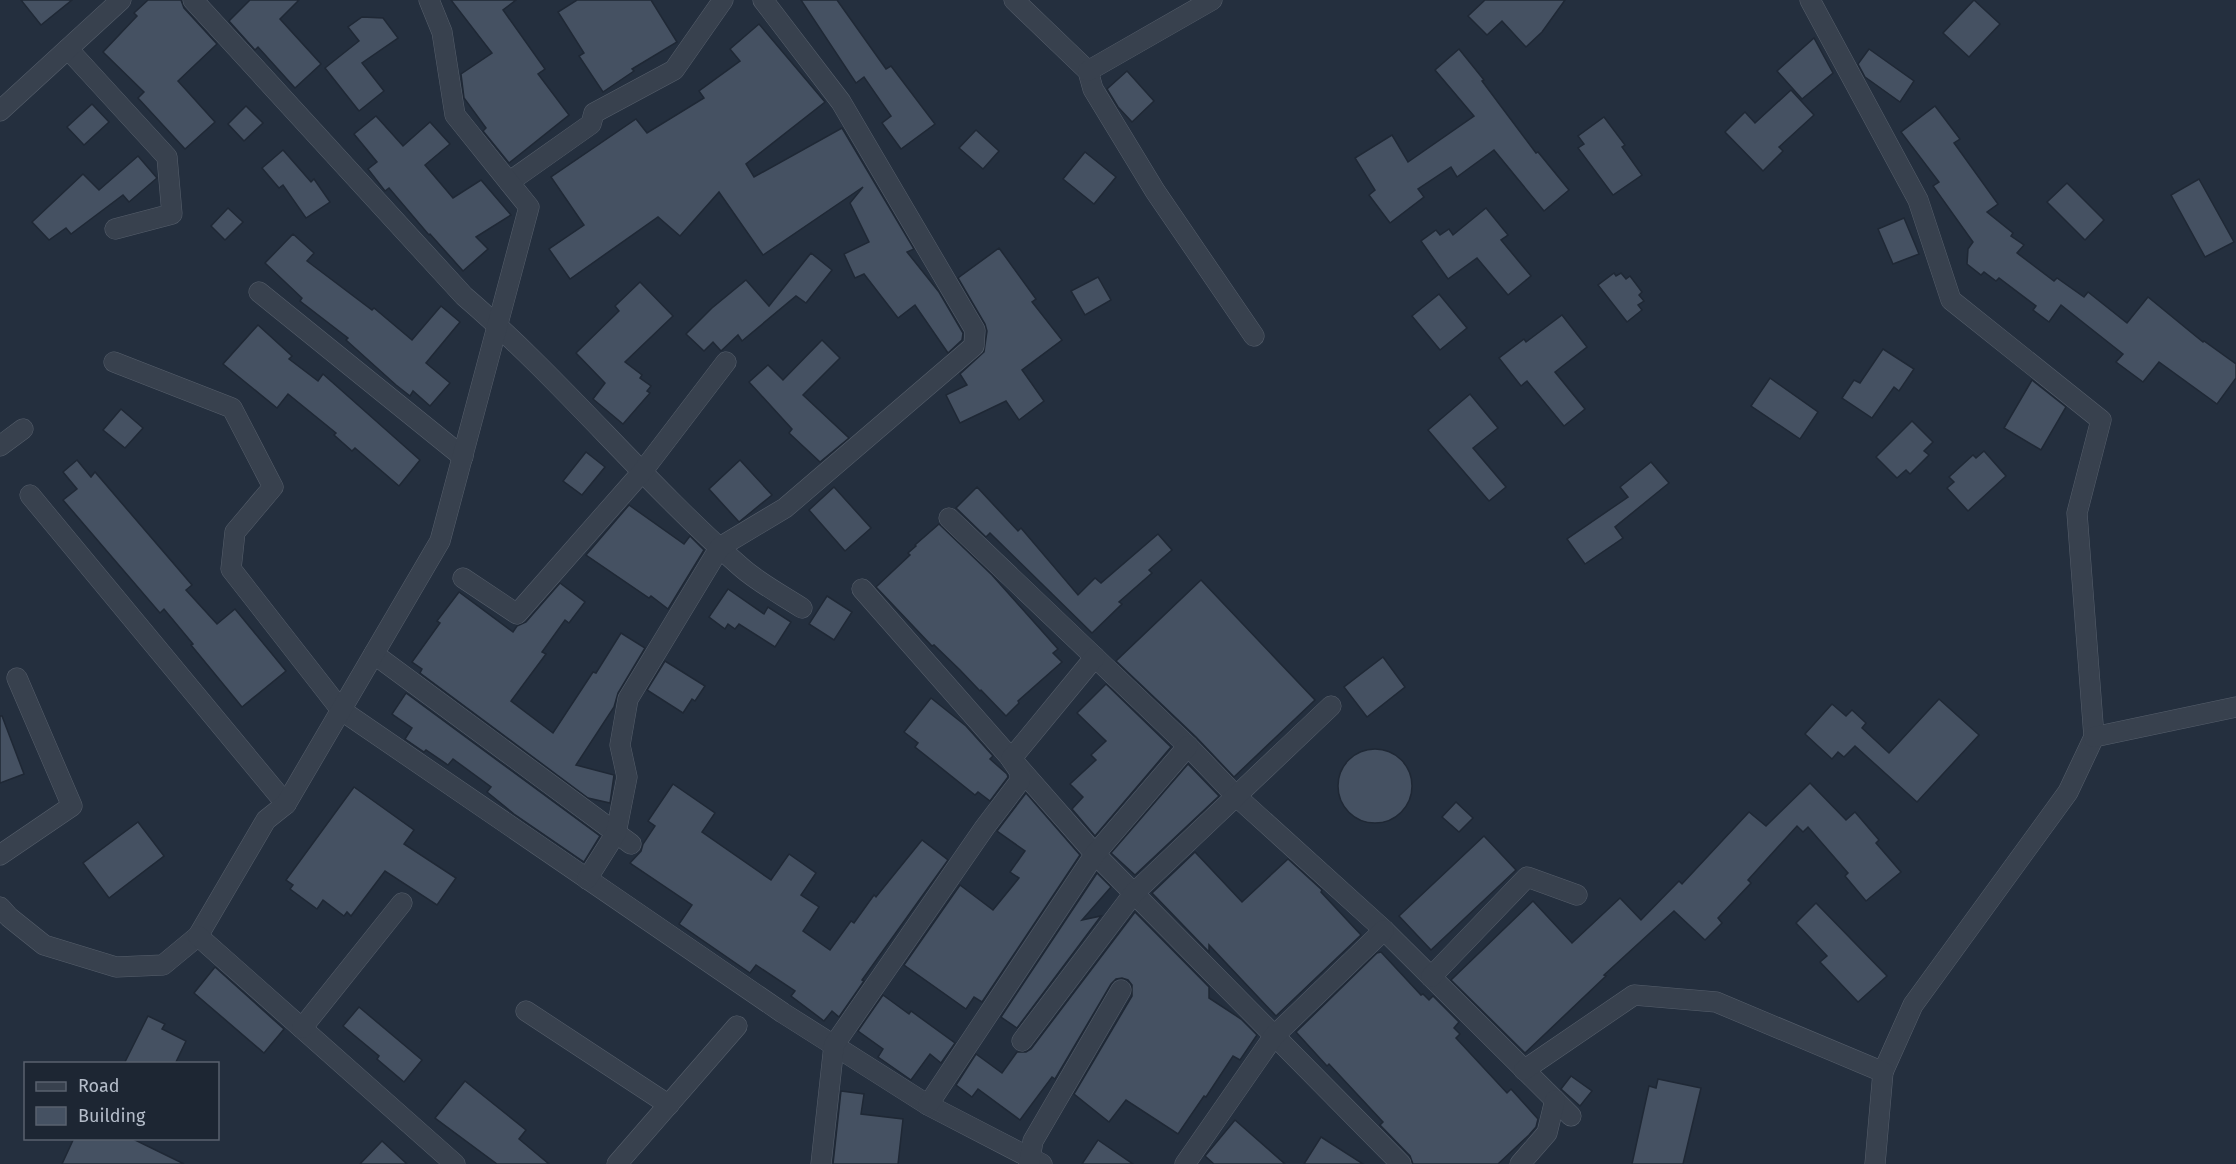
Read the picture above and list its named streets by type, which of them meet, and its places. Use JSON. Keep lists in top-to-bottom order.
{
  "legend": ["Road", "Building"]
}
